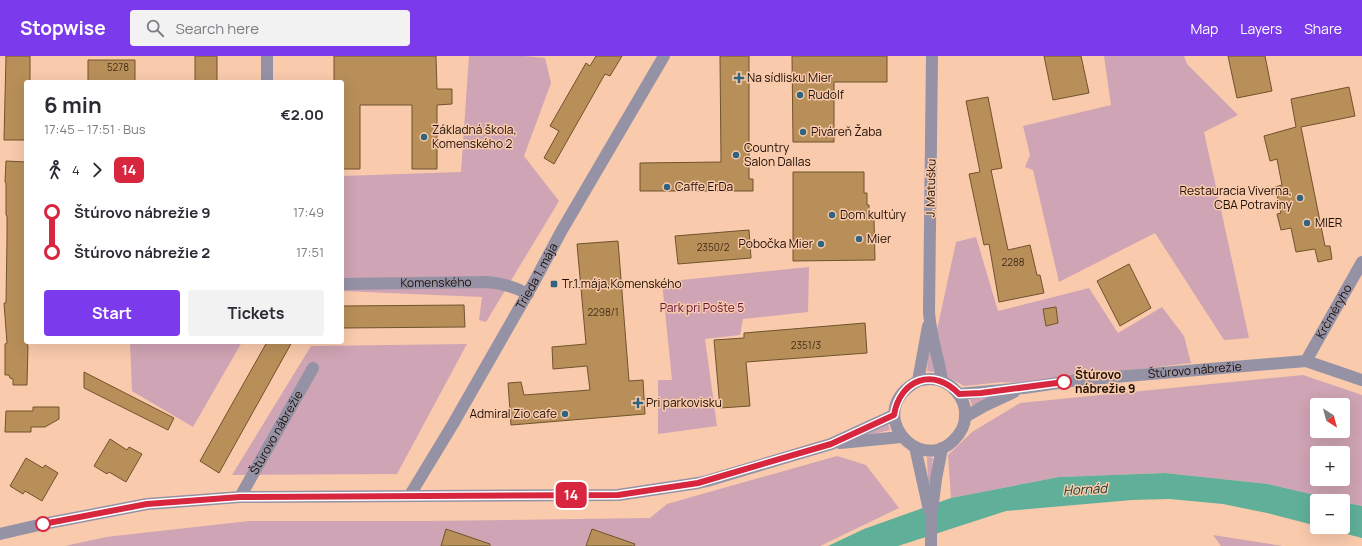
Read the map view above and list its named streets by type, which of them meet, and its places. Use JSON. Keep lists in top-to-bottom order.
{
  "streets": {
    "street": [
      "J. Matušku",
      "Trieda 1. mája",
      "Komenského",
      "Krčméryho",
      "Štúrovo nábrežie"
    ]
  },
  "crossings": [
    ["Trieda 1. mája", "Komenského"],
    ["Krčméryho", "Štúrovo nábrežie"]
  ],
  "water": ["Hornád"],
  "parks": ["Park pri Pošte 5"],
  "places": {
    "health": ["Na sídlisku Mier", "Pri parkovisku"],
    "other": [
      "Rudolf",
      "Piváreň Žaba",
      "Základná škola, Komenského 2",
      "Country Salon Dallas",
      "Caffe ErDa",
      "Restauracia Viverna, CBA Potraviny",
      "Dom kultúry",
      "MIER",
      "Mier",
      "Pobočka Mier",
      "Štúrovo nábrežie 9",
      "Admiral Zio cafe"
    ],
    "transit": ["Tr.1.mája,Komenského"]
  },
  "lines": ["bus line 14"],
  "house_numbers": [
    "5278",
    "2350/2",
    "2288",
    "2298/1",
    "2351/3"
  ],
  "north": "bottom right",
  "page": {
    "header": "Stopwise",
    "search": "Search here",
    "nav": ["Map", "Layers", "Share"],
    "on_map": "14",
    "heading": ["6 min", "17:45 – 17:51 · Bus", "€2.00"],
    "legs": ["4", "14"],
    "list": [
      {
        "name": "Štúrovo nábrežie 9",
        "value": "17:49"
      },
      {
        "name": "Štúrovo nábrežie 2",
        "value": "17:51"
      }
    ],
    "buttons": ["Start", "Tickets"],
    "map_buttons": ["+", "−"]
  }
}
